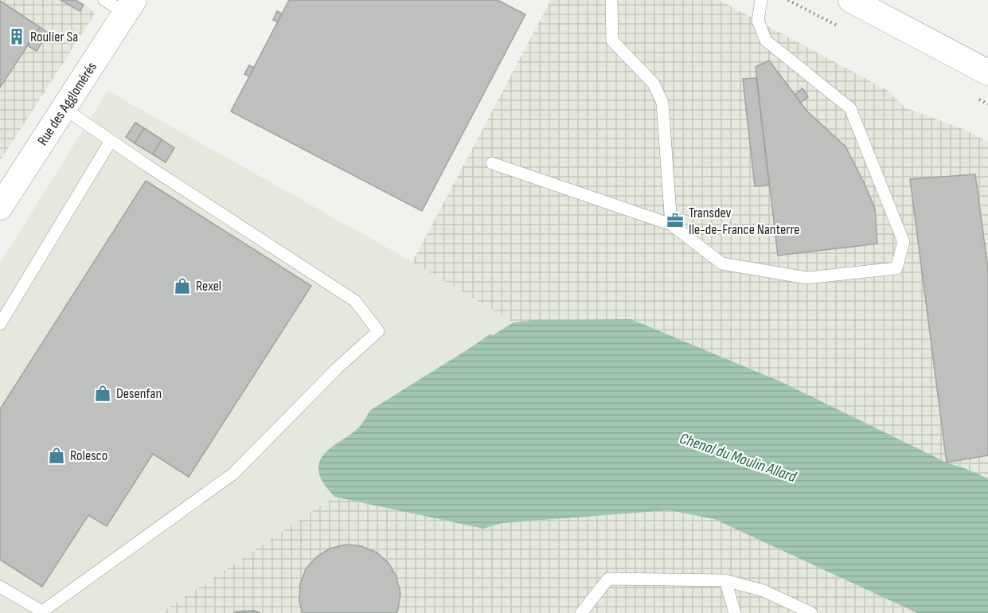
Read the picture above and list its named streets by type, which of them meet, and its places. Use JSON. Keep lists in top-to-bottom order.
{
  "streets": {
    "street": ["Rue des Agglomérés"]
  },
  "water": ["Chenal du Moulin Allard"],
  "places": {
    "building": ["Roulier Sa"],
    "office": ["Transdev Ile-de-France Nanterre"],
    "shop": ["Rexel", "Desenfan", "Rolesco"]
  }
}
